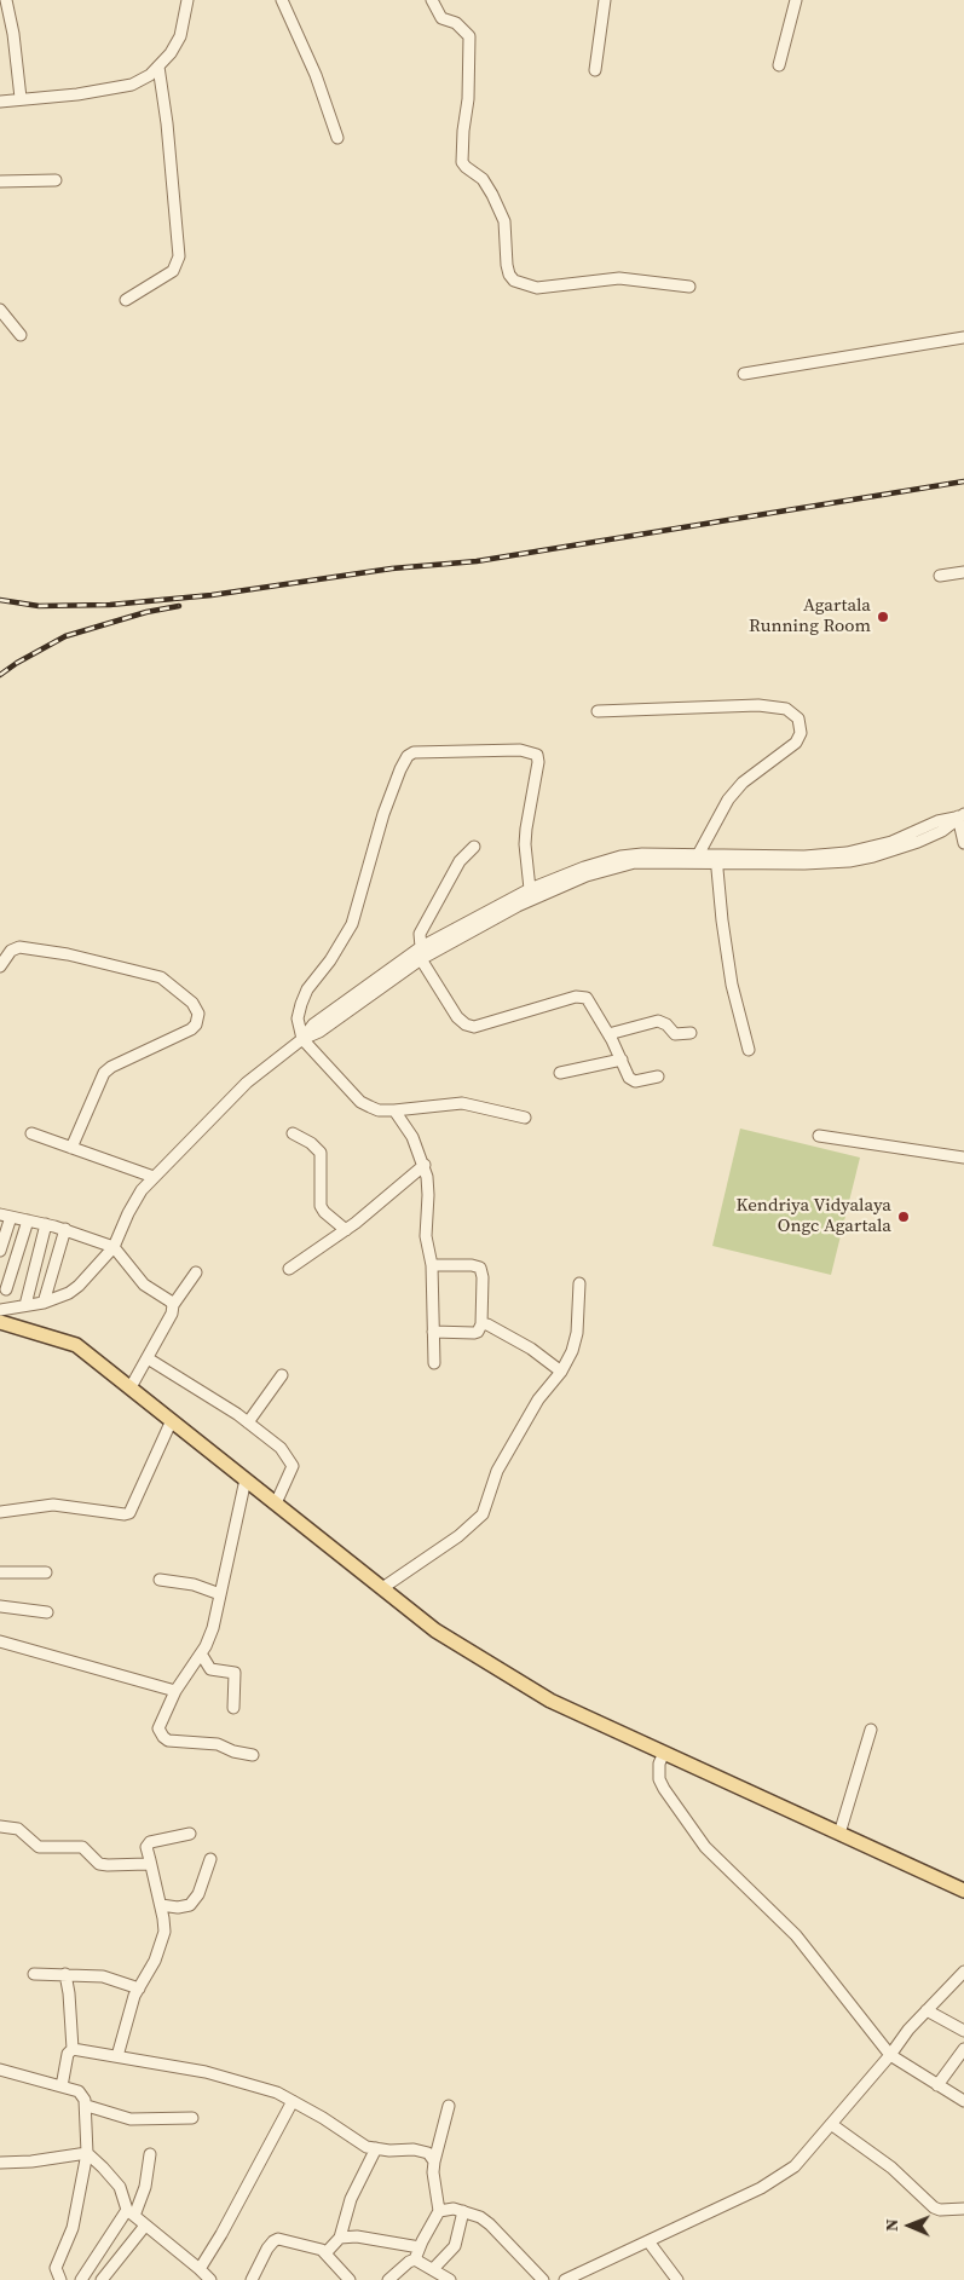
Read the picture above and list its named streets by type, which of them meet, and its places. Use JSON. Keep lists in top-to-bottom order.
{
  "places": ["Agartala Running Room", "Kendriya Vidyalaya Ongc Agartala"],
  "north": "left"
}
